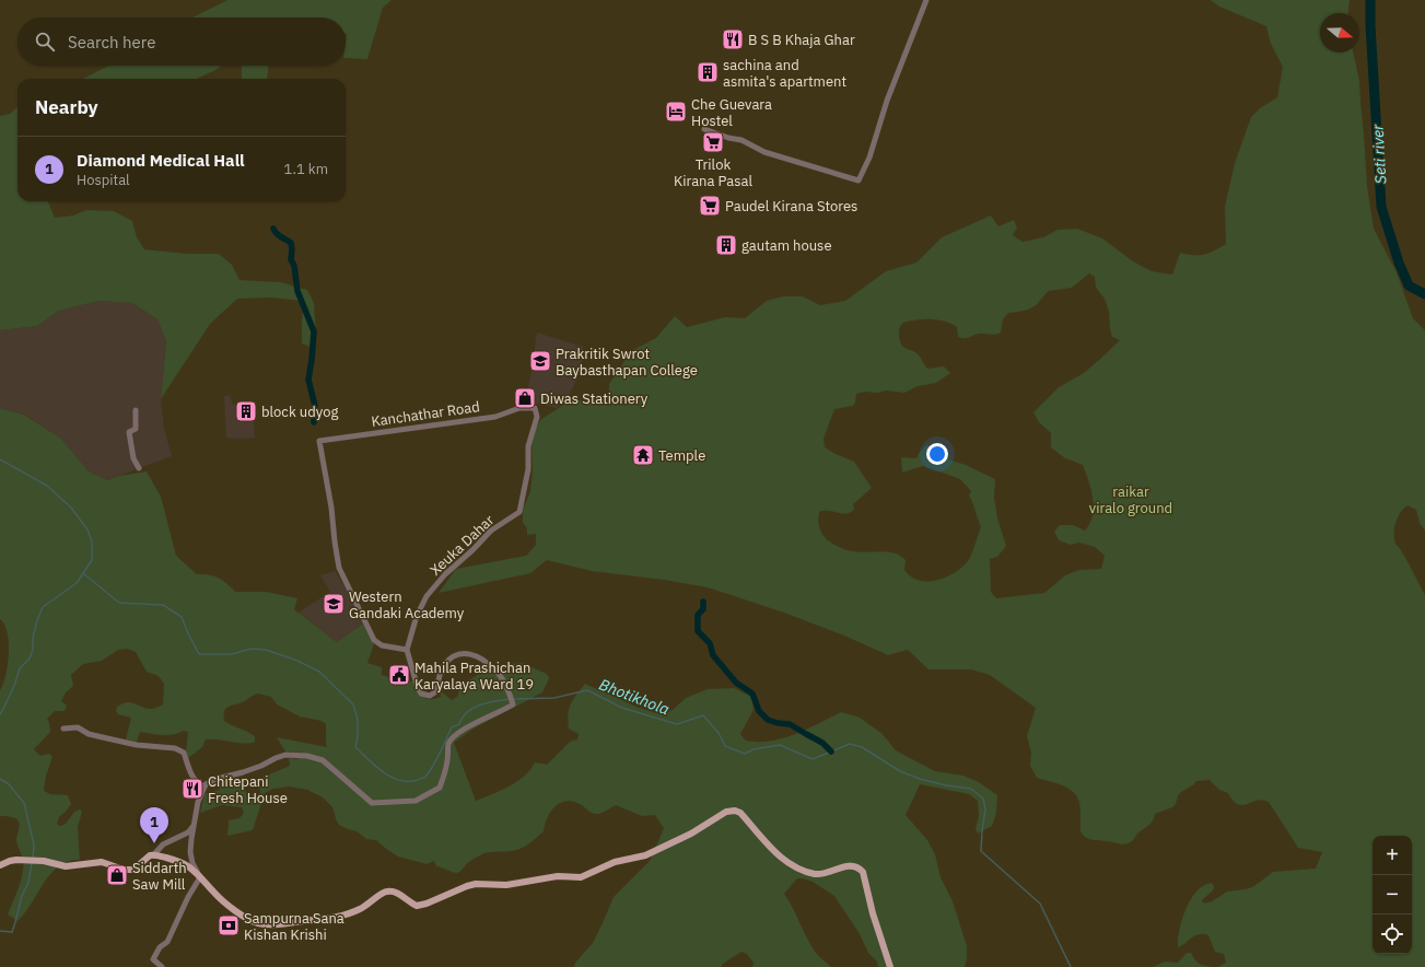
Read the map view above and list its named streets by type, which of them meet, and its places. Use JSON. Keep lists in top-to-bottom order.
{
  "streets": {
    "street": ["Kanchathar Road", "Xeuka Dahar"]
  },
  "crossings": [
    ["Kanchathar Road", "Xeuka Dahar"]
  ],
  "water": ["Seti river", "Bhotikhola"],
  "parks": ["raikar viralo ground"],
  "places": {
    "restaurant": ["B S B Khaja Ghar", "Chitepani Fresh House"],
    "building": ["sachina and asmita's apartment", "gautam house", "block udyog"],
    "hotel": ["Che Guevara Hostel"],
    "supermarket": ["Trilok Kirana Pasal", "Paudel Kirana Stores"],
    "school or university": ["Prakritik Swrot Baybasthapan College", "Western Gandaki Academy"],
    "shop": ["Diwas Stationery", "Siddarth Saw Mill"],
    "temple": ["Temple"],
    "public building": ["Mahila Prashichan Karyalaya Ward 19"],
    "bank": ["Sampurna Sana Kishan Krishi"]
  },
  "north": "right",
  "page": {
    "search": "Search here",
    "heading": "Nearby",
    "list": [
      {
        "mark": "1",
        "name": "Diamond Medical Hall",
        "note": "Hospital",
        "value": "1.1 km"
      }
    ],
    "pins": "1",
    "map_buttons": ["+", "−"]
  }
}
